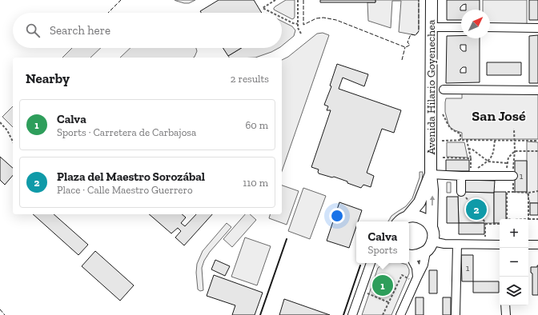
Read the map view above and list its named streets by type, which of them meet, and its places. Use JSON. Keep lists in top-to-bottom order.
{
  "streets": {
    "main road": ["Avenida Hilario Goyenechea"]
  },
  "districts": ["San José"],
  "house_numbers": ["1", "1"],
  "north": "top right",
  "page": {
    "search": "Search here",
    "heading": ["Nearby", "2 results"],
    "list": [
      {
        "mark": "1",
        "name": "Calva",
        "note": "Sports · Carretera de Carbajosa",
        "value": "60 m"
      },
      {
        "mark": "2",
        "name": "Plaza del Maestro Sorozábal",
        "note": "Place · Calle Maestro Guerrero",
        "value": "110 m"
      }
    ],
    "pins": ["2", "1"],
    "map_buttons": ["+", "−"],
    "popup": ["Calva", "Sports"]
  }
}
